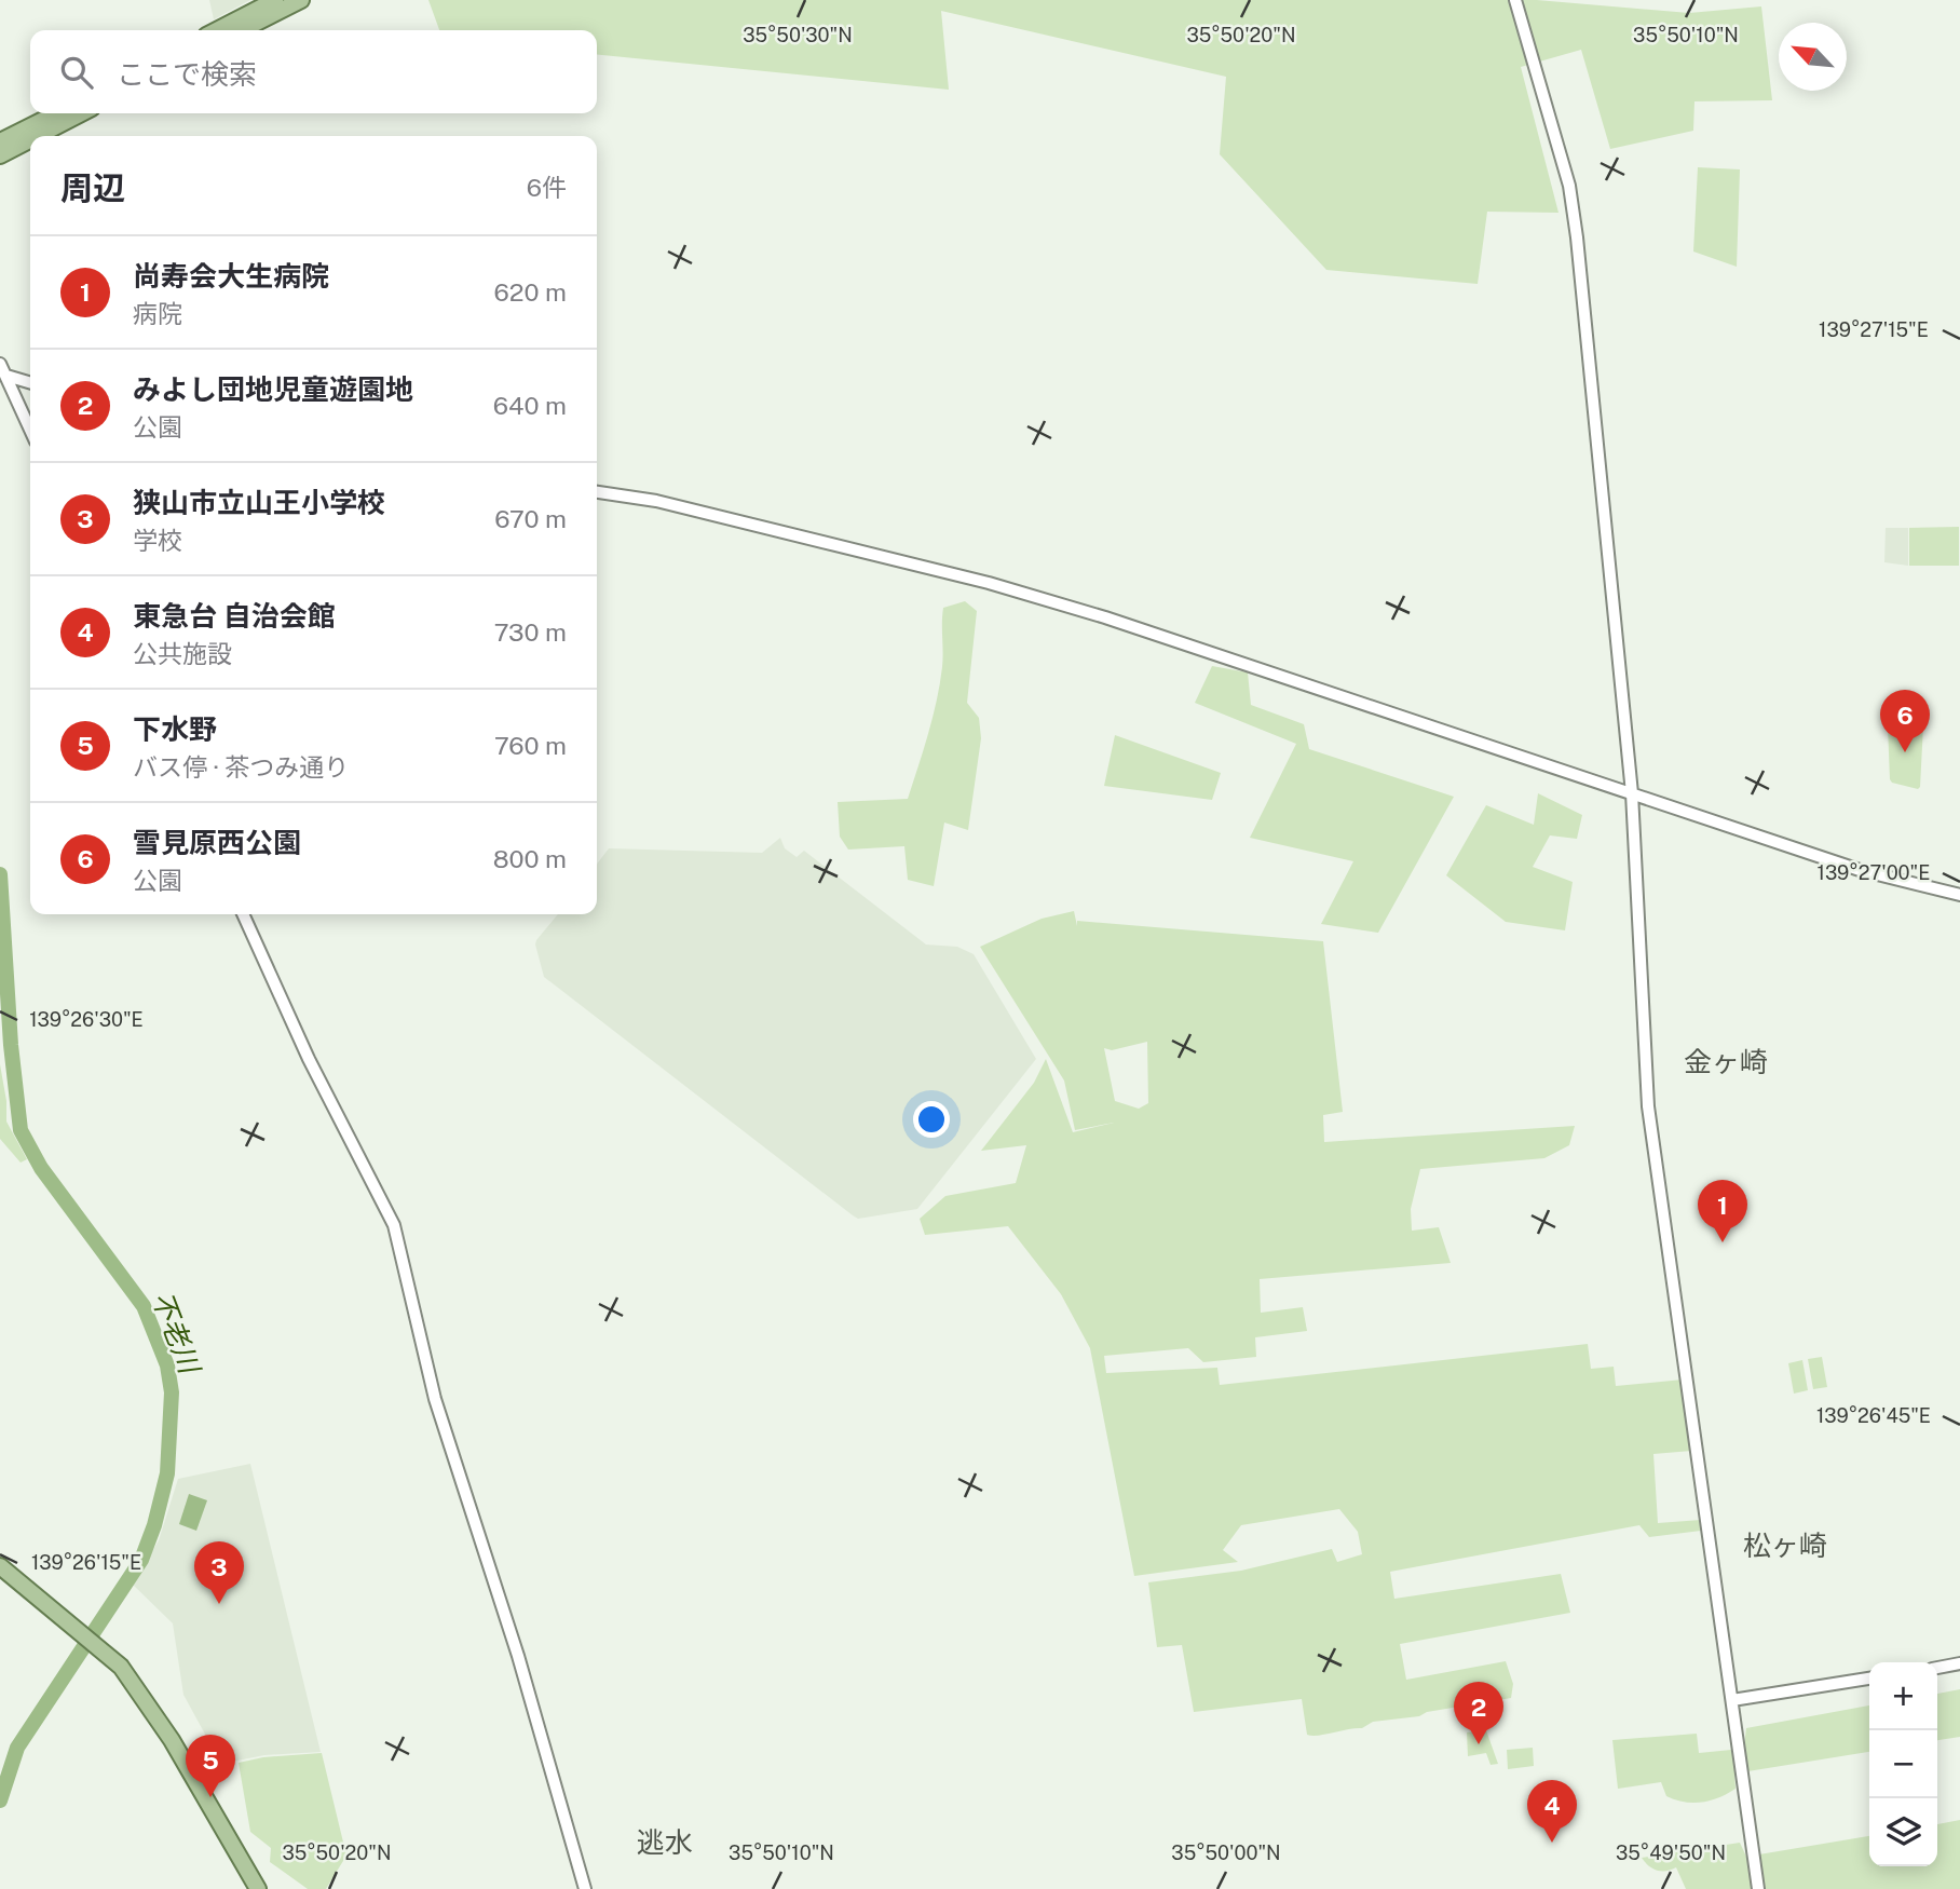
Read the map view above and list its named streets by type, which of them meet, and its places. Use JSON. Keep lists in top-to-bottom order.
{
  "districts": ["金ヶ崎", "松ヶ崎", "逃水"],
  "water": ["不老川"],
  "north": "top left",
  "page": {
    "search": "ここで検索",
    "heading": ["周辺", "6件"],
    "list": [
      {
        "mark": "1",
        "name": "尚寿会大生病院",
        "note": "病院",
        "value": "620 m"
      },
      {
        "mark": "2",
        "name": "みよし団地児童遊園地",
        "note": "公園",
        "value": "640 m"
      },
      {
        "mark": "3",
        "name": "狭山市立山王小学校",
        "note": "学校",
        "value": "670 m"
      },
      {
        "mark": "4",
        "name": "東急台 自治会館",
        "note": "公共施設",
        "value": "730 m"
      },
      {
        "mark": "5",
        "name": "下水野",
        "note": "バス停 · 茶つみ通り",
        "value": "760 m"
      },
      {
        "mark": "6",
        "name": "雪見原西公園",
        "note": "公園",
        "value": "800 m"
      }
    ],
    "pins": [
      "6",
      "1",
      "3",
      "2",
      "5",
      "4"
    ],
    "map_buttons": ["+", "−"]
  },
  "coordinates": [
    "35°50'30\"N",
    "35°50'20\"N",
    "35°50'10\"N",
    "139°27'15\"E",
    "139°27'00\"E",
    "139°26'30\"E",
    "139°26'45\"E",
    "139°26'15\"E",
    "35°50'00\"N",
    "35°49'50\"N"
  ]
}
